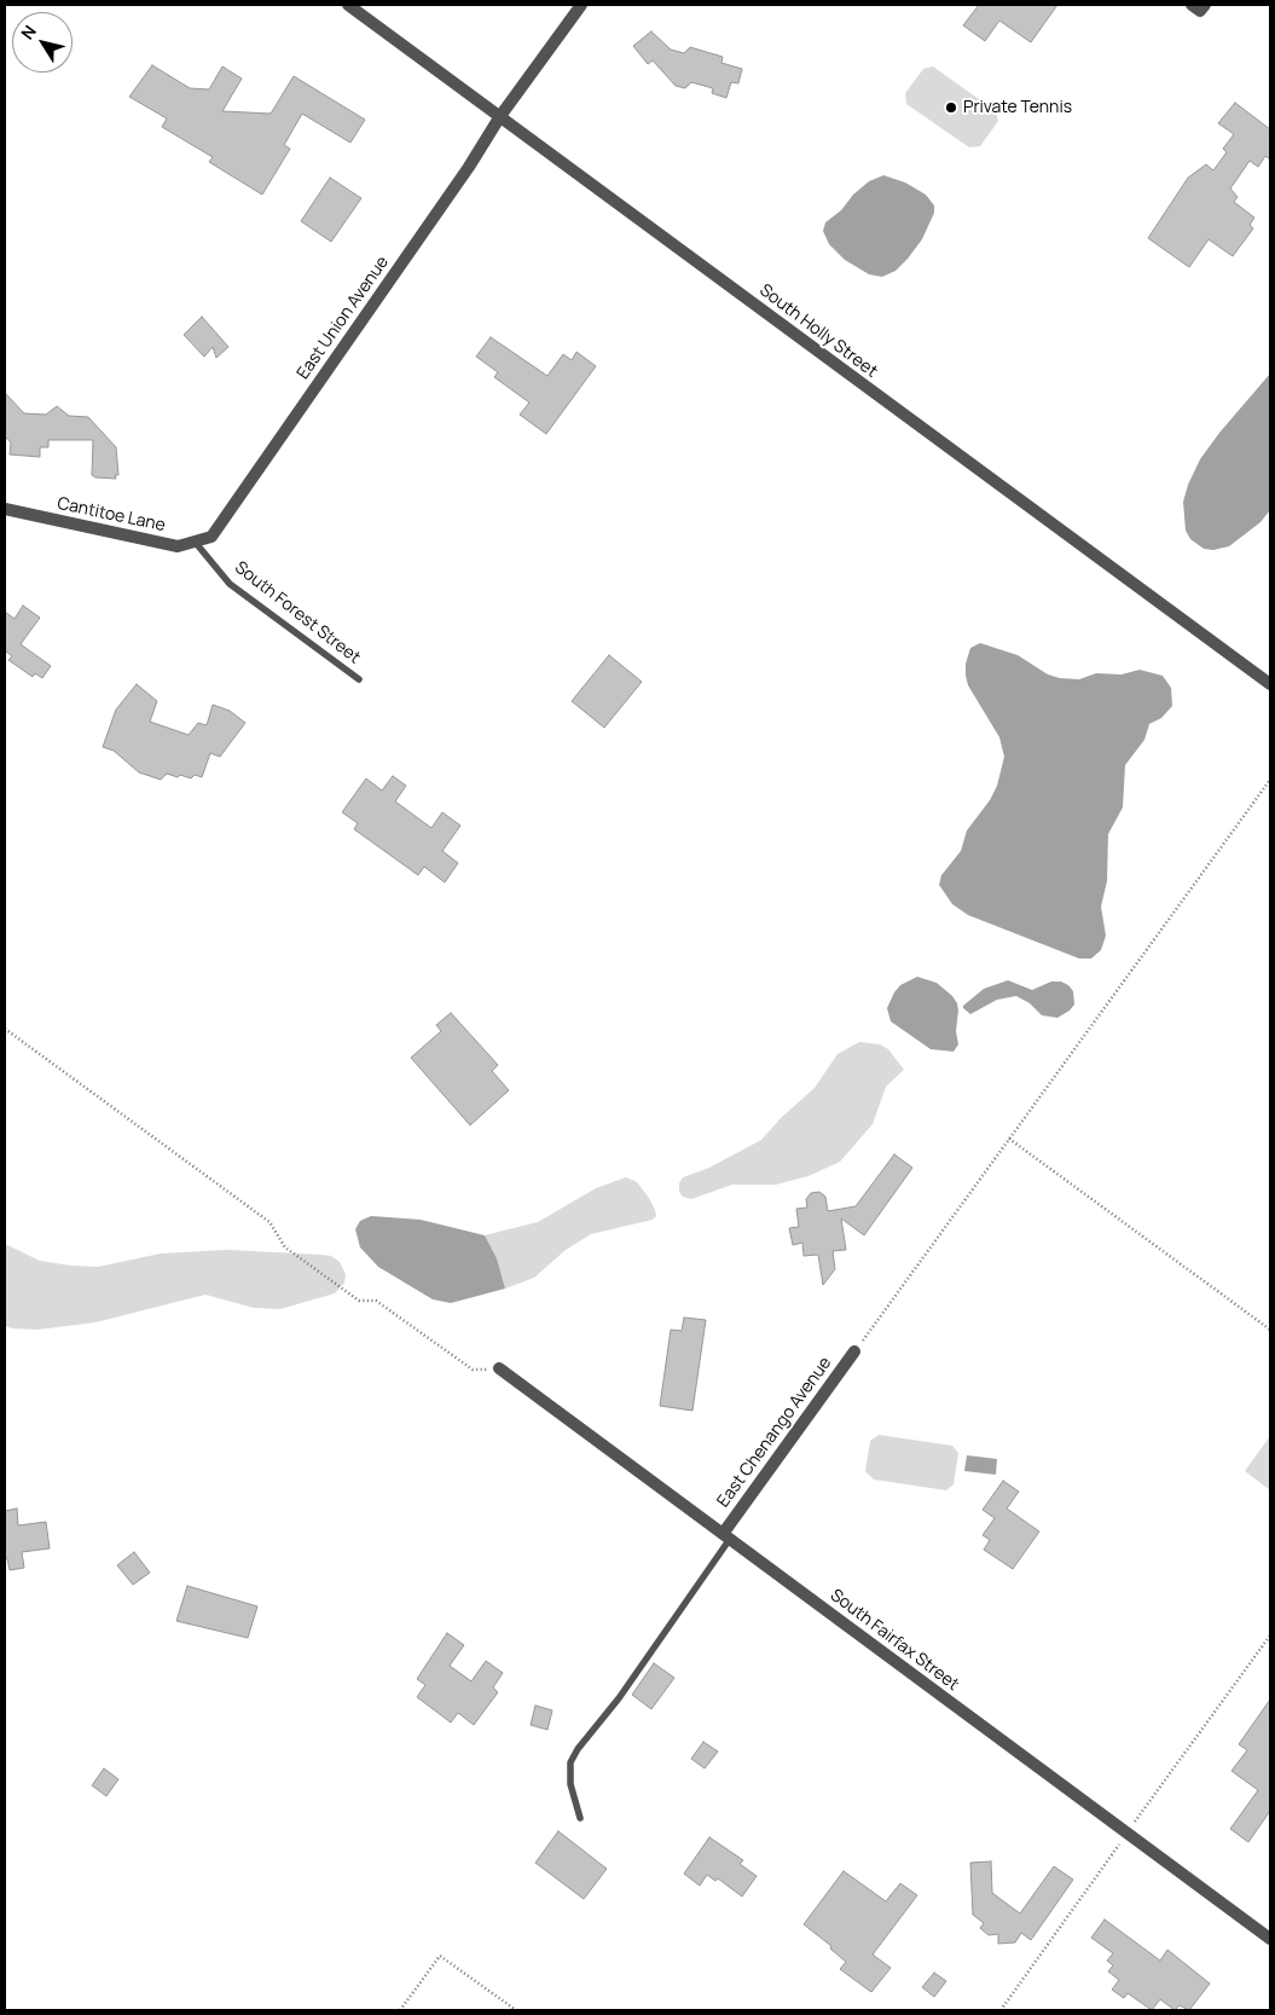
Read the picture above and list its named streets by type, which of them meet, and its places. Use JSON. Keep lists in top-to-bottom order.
{
  "streets": {
    "street": [
      "East Union Avenue",
      "South Holly Street",
      "Cantitoe Lane",
      "East Chenango Avenue",
      "South Fairfax Street"
    ],
    "lane": ["South Forest Street"]
  },
  "crossings": [
    ["East Union Avenue", "South Holly Street"],
    ["East Union Avenue", "Cantitoe Lane"],
    ["Cantitoe Lane", "South Forest Street"],
    ["East Chenango Avenue", "South Fairfax Street"]
  ],
  "places": ["Private Tennis"],
  "north": "top left"
}
